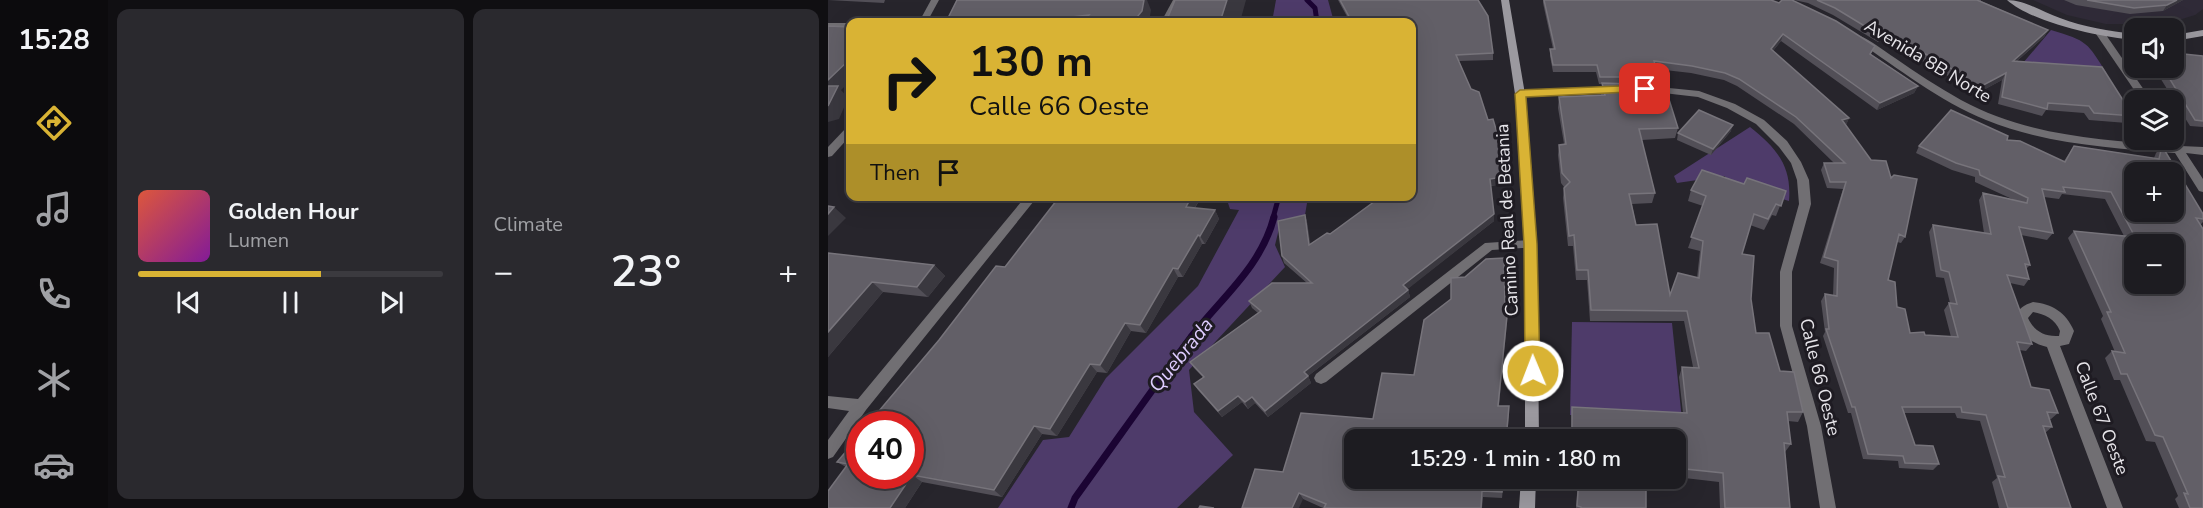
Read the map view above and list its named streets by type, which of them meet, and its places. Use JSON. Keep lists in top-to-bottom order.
{
  "streets": {
    "street": [
      "Avenida 8B Norte",
      "Camino Real de Betania",
      "Calle 66 Oeste",
      "Calle 67 Oeste"
    ]
  },
  "crossings": [
    ["Camino Real de Betania", "Calle 66 Oeste"]
  ],
  "water": ["Quebrada"],
  "page": {
    "tabs": "15:28",
    "tile": "Climate",
    "map_buttons": ["+", "−"],
    "turn": ["130 m", "Calle 66 Oeste"],
    "then": "Then",
    "song": ["Golden Hour", "Lumen"],
    "heat": ["−", "23°", "+"],
    "limit": "40",
    "trip": "15:29 · 1 min · 180 m"
  }
}
